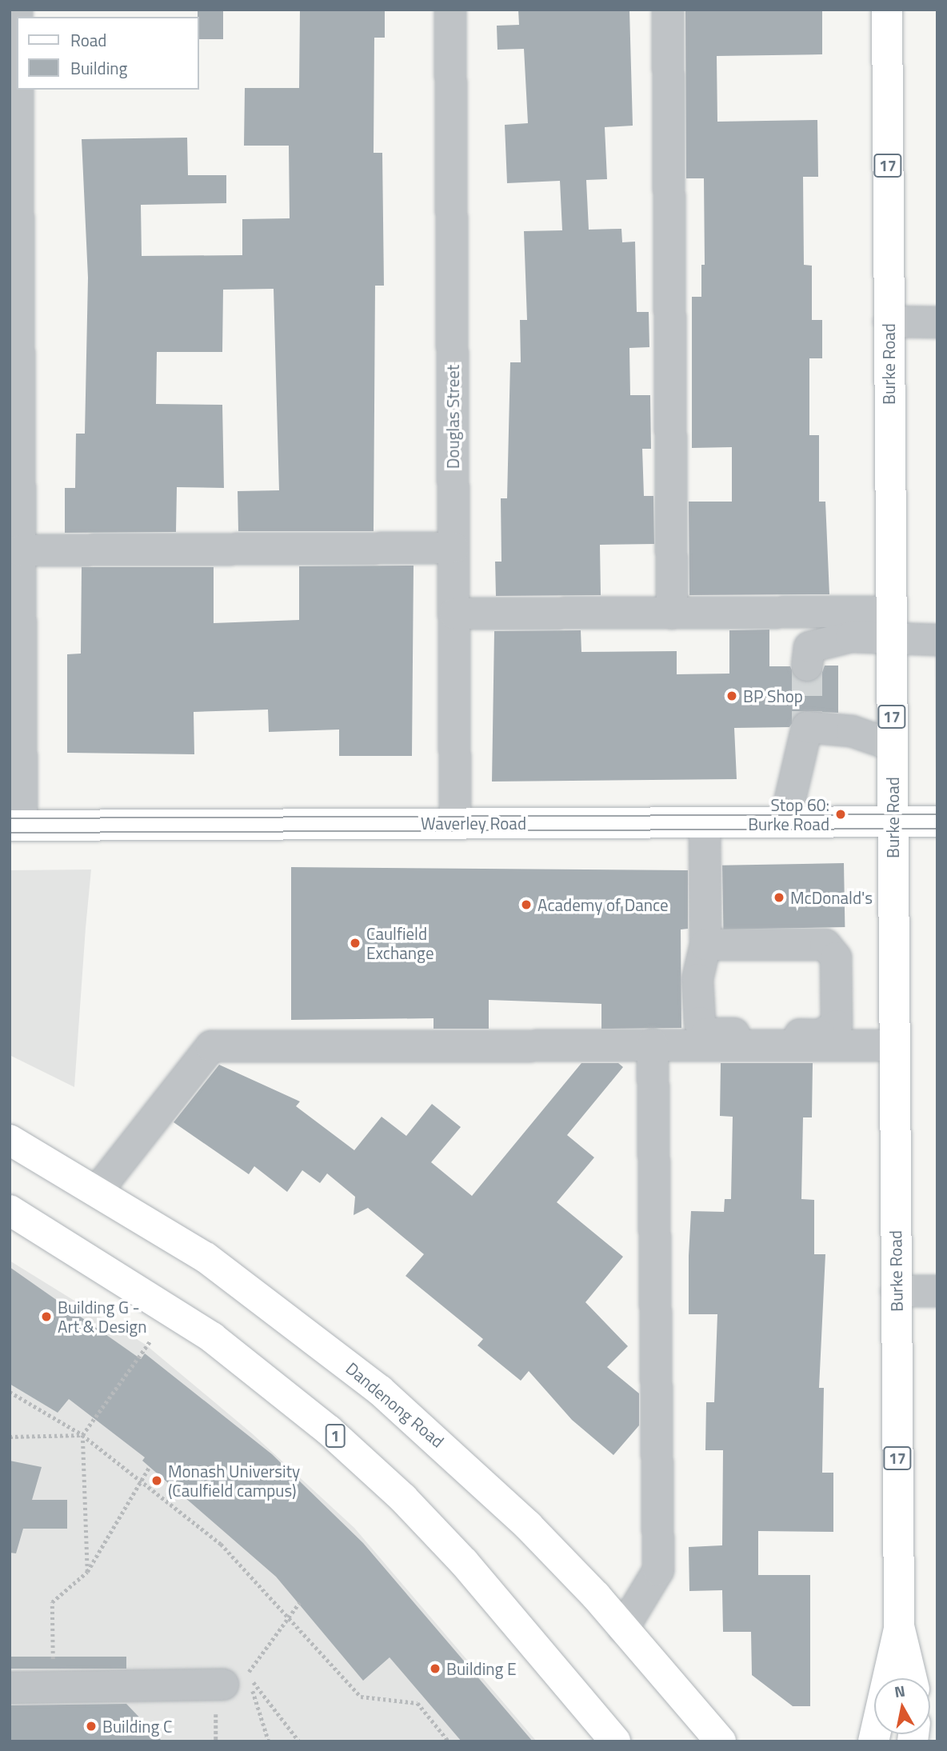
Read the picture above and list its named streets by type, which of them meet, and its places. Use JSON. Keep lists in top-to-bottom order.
{
  "streets": {
    "main road": [
      "17",
      "Burke Road",
      "Waverley Road",
      "Dandenong Road",
      "1"
    ],
    "street": ["Douglas Street"]
  },
  "crossings": [
    ["Burke Road", "Waverley Road"],
    ["Douglas Street", "Waverley Road"]
  ],
  "places": [
    "BP Shop",
    "Stop 60: Burke Road",
    "McDonald's",
    "Academy of Dance",
    "Caulfield Exchange",
    "Building G - Art & Design",
    "Monash University (Caulfield campus)",
    "Building E",
    "Building C"
  ],
  "legend": ["Road", "Building"],
  "north": "top"
}
